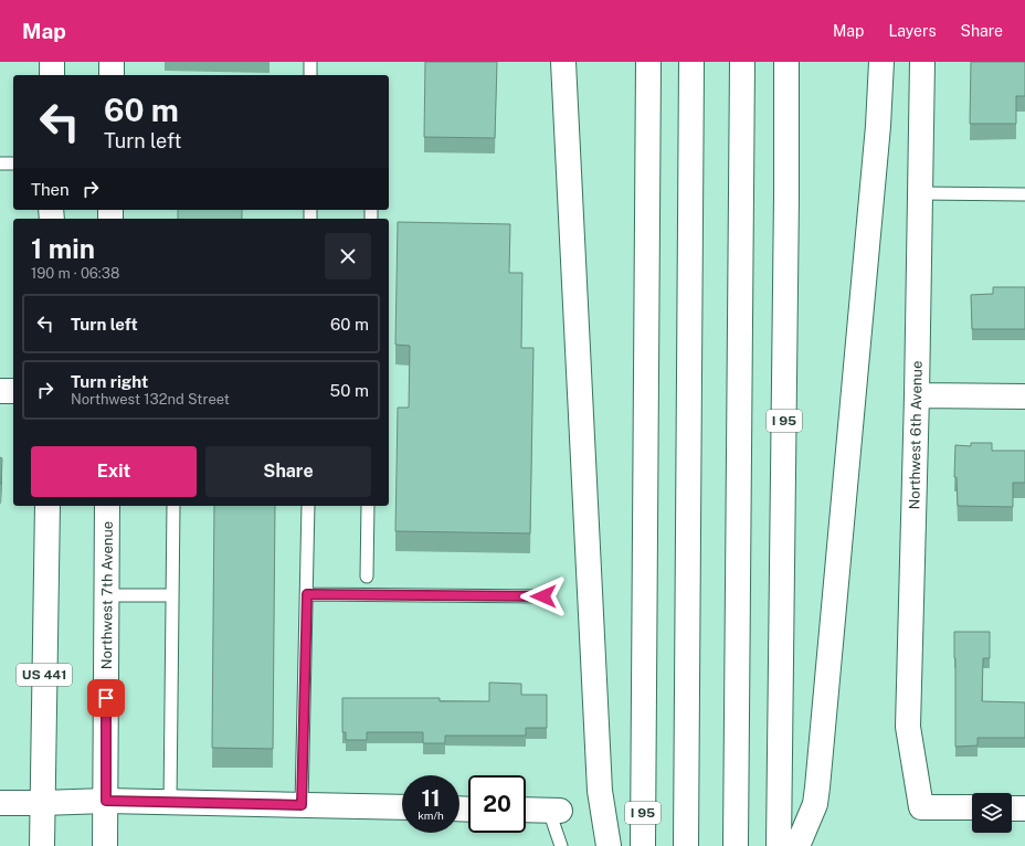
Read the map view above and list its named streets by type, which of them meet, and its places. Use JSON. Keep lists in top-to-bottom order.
{
  "streets": {
    "main road": [
      "I 95",
      "Northwest 6th Avenue",
      "Northwest 7th Avenue",
      "US 441"
    ]
  },
  "page": {
    "header": "Map",
    "nav": ["Map", "Layers", "Share"],
    "turn": ["60 m", "Turn left"],
    "then": "Then",
    "heading": ["1 min", "190 m · 06:38"],
    "list": [
      {
        "name": "Turn left",
        "value": "60 m"
      },
      {
        "name": "Turn right",
        "note": "Northwest 132nd Street",
        "value": "50 m"
      }
    ],
    "buttons": ["Exit", "Share"],
    "speed": "11 km/h",
    "limit": "20"
  }
}
